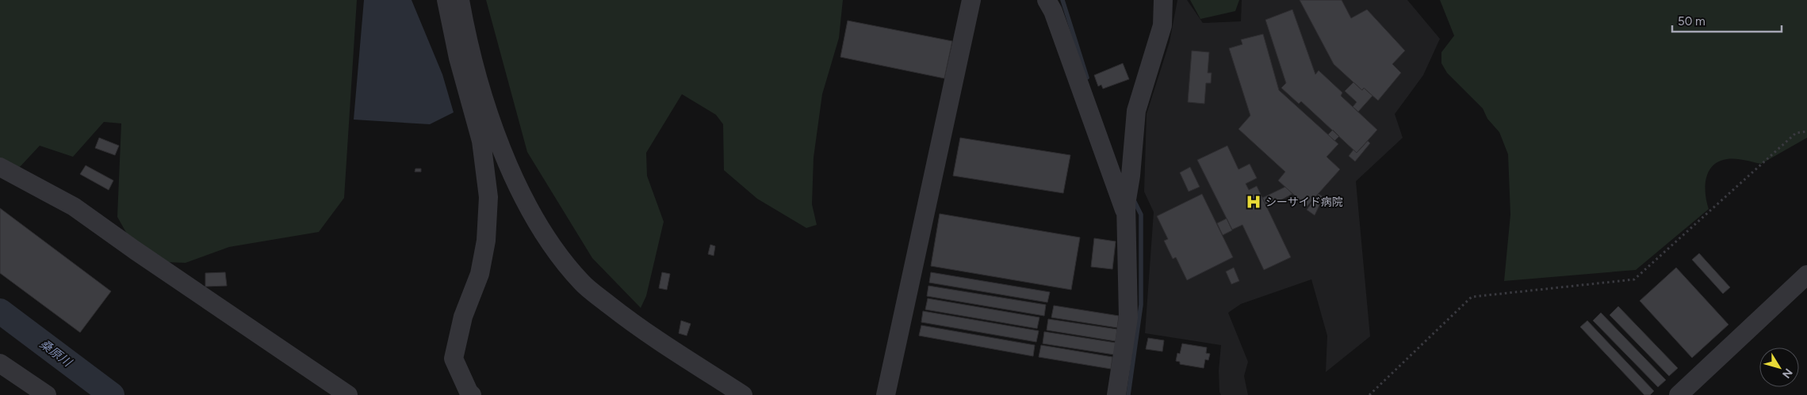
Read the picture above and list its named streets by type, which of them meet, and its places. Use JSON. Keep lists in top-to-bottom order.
{
  "water": ["桑原川"],
  "places": {
    "hospital": ["シーサイド病院"]
  },
  "scale_bar": "50 m",
  "north": "bottom right"
}
